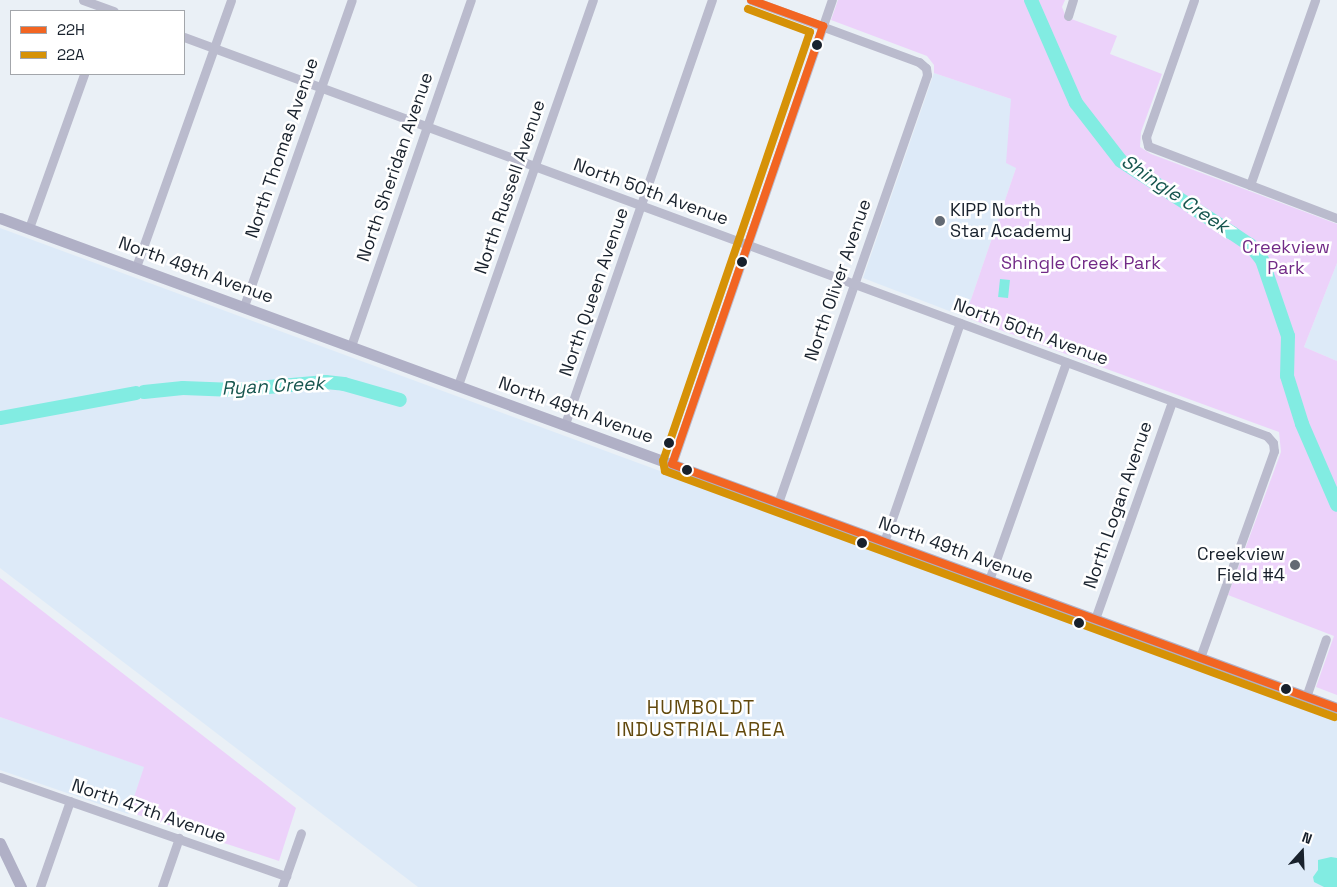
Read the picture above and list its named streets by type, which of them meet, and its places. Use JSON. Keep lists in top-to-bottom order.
{
  "streets": {
    "street": [
      "North Thomas Avenue",
      "North Sheridan Avenue",
      "North Russell Avenue",
      "North 50th Avenue",
      "North 49th Avenue",
      "North Oliver Avenue",
      "North Queen Avenue",
      "North Logan Avenue",
      "North 47th Avenue"
    ]
  },
  "crossings": [
    ["North Thomas Avenue", "North 50th Avenue"],
    ["North Thomas Avenue", "North 49th Avenue"],
    ["North Sheridan Avenue", "North 50th Avenue"],
    ["North Sheridan Avenue", "North 49th Avenue"],
    ["North Russell Avenue", "North 50th Avenue"],
    ["North Russell Avenue", "North 49th Avenue"],
    ["North 50th Avenue", "North 49th Avenue"],
    ["North 50th Avenue", "North Oliver Avenue"],
    ["North 50th Avenue", "North Queen Avenue"],
    ["North 50th Avenue", "North Logan Avenue"],
    ["North 49th Avenue", "North Oliver Avenue"],
    ["North 49th Avenue", "North Queen Avenue"],
    ["North 49th Avenue", "North Logan Avenue"]
  ],
  "districts": ["HUMBOLDT INDUSTRIAL AREA"],
  "water": ["Shingle Creek", "Ryan Creek"],
  "parks": ["Creekview Park", "Shingle Creek Park"],
  "places": ["KIPP North Star Academy", "Creekview Field #4"],
  "lines": ["transit line 22H", "transit line 22A"],
  "legend": ["22H", "22A"],
  "north": "top"
}
